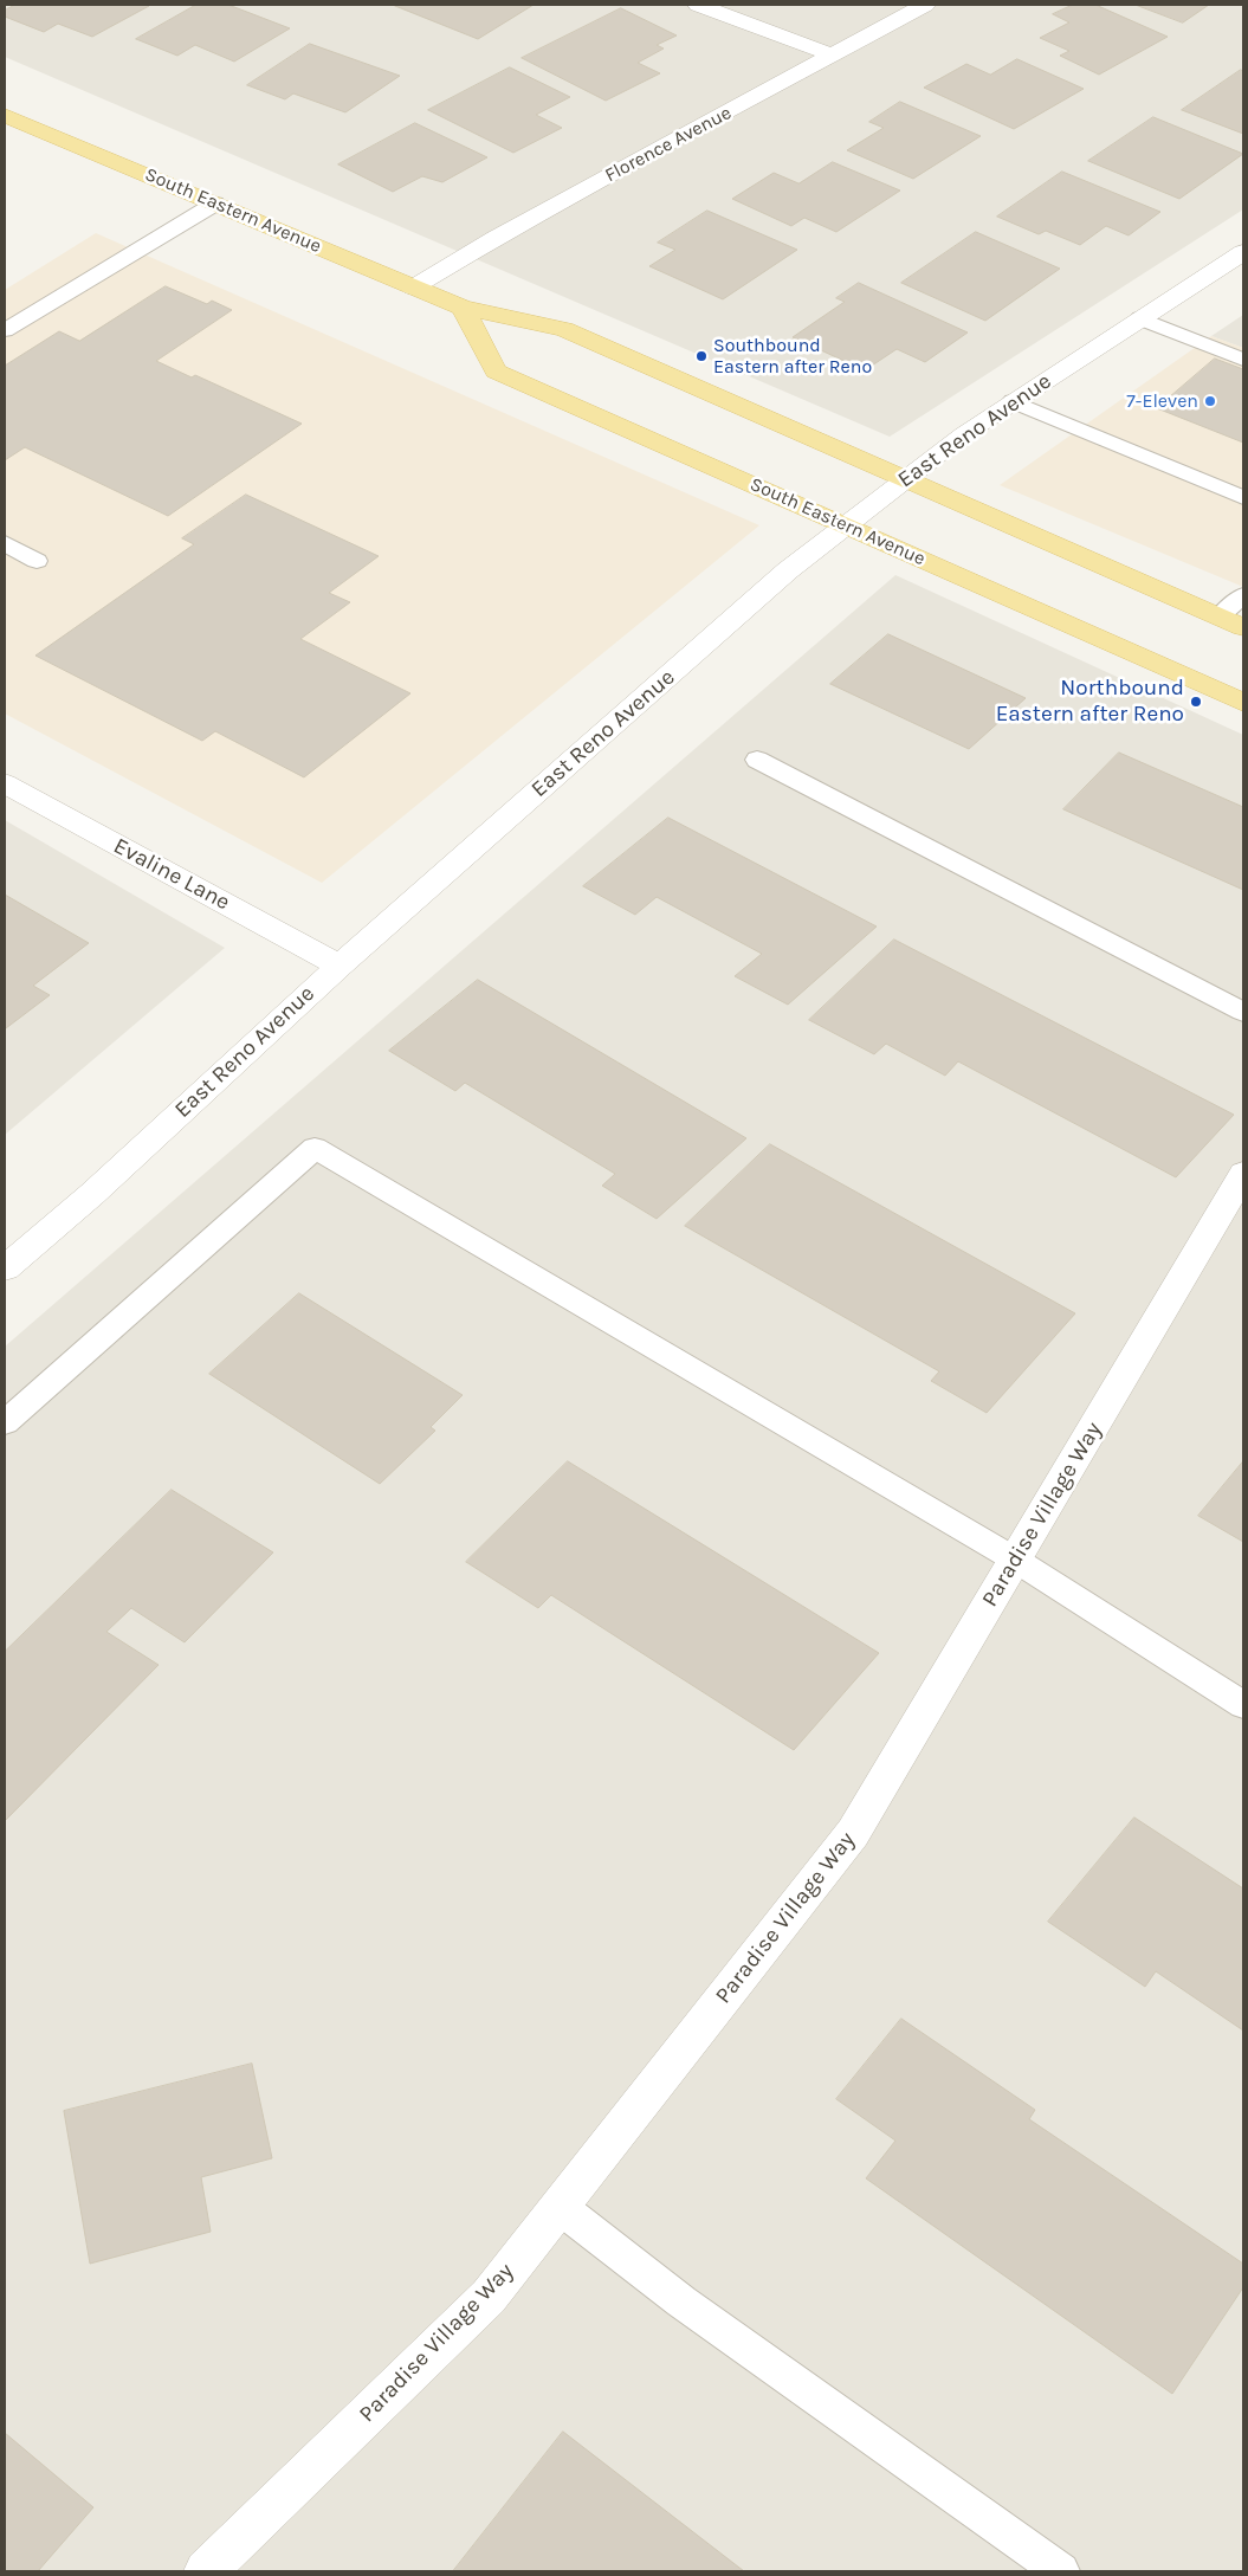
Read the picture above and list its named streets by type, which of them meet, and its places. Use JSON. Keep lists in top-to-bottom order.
{
  "streets": {
    "main road": ["South Eastern Avenue"],
    "street": [
      "Florence Avenue",
      "East Reno Avenue",
      "Evaline Lane",
      "Paradise Village Way"
    ]
  },
  "crossings": [
    ["Florence Avenue", "South Eastern Avenue"],
    ["South Eastern Avenue", "East Reno Avenue"],
    ["East Reno Avenue", "Evaline Lane"]
  ],
  "places": ["Southbound Eastern after Reno", "7-Eleven", "Northbound Eastern after Reno"]
}
